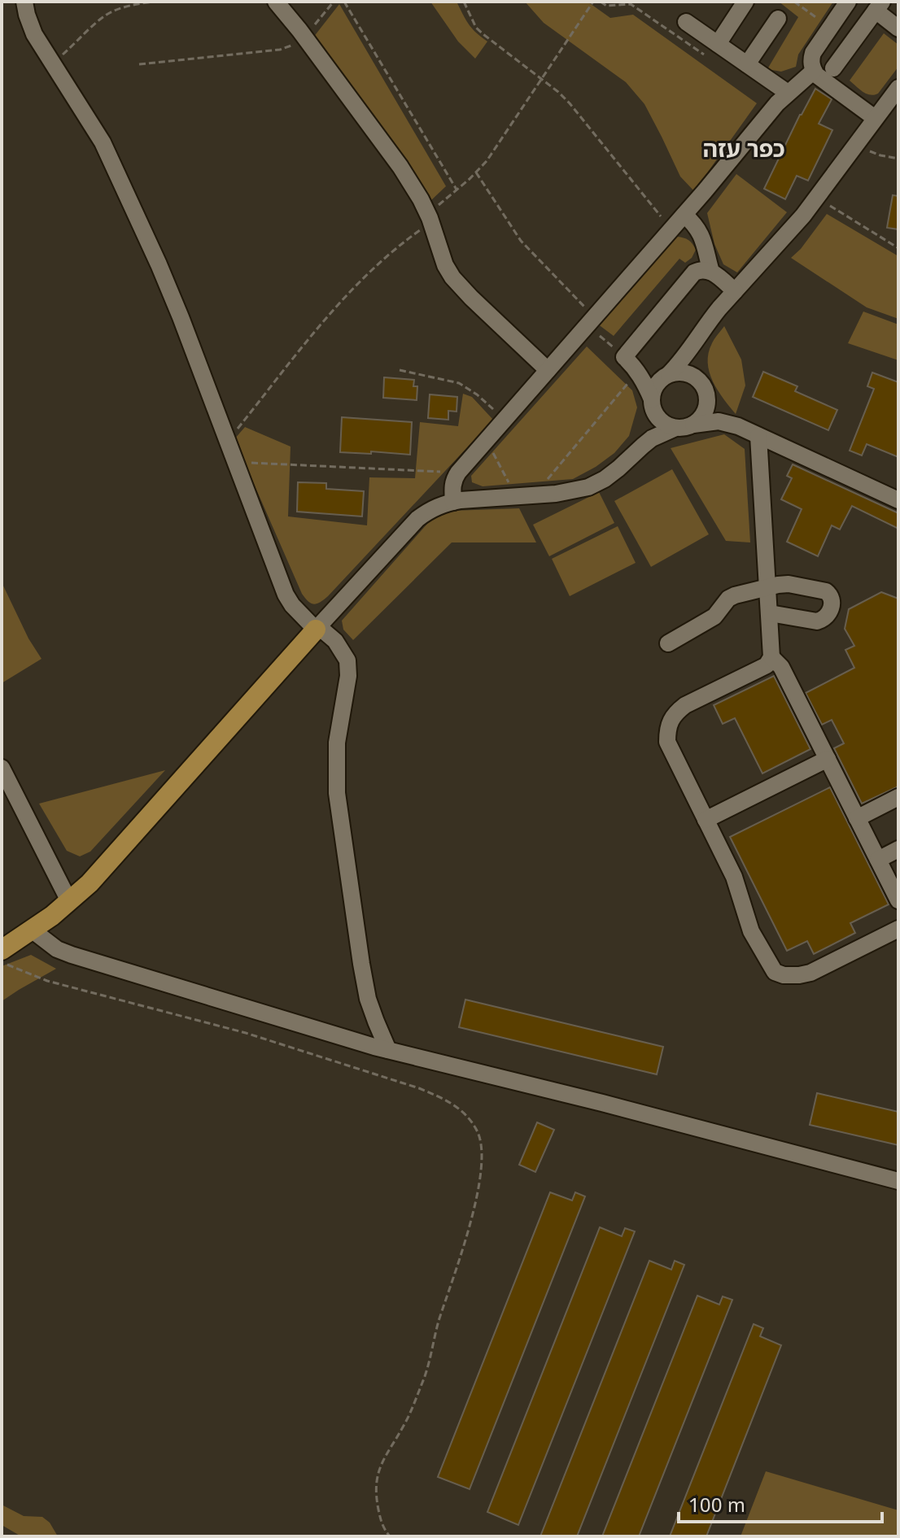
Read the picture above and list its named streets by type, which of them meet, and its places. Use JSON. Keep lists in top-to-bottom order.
{
  "districts": ["כפר עזה"],
  "scale_bar": "100 m"
}
